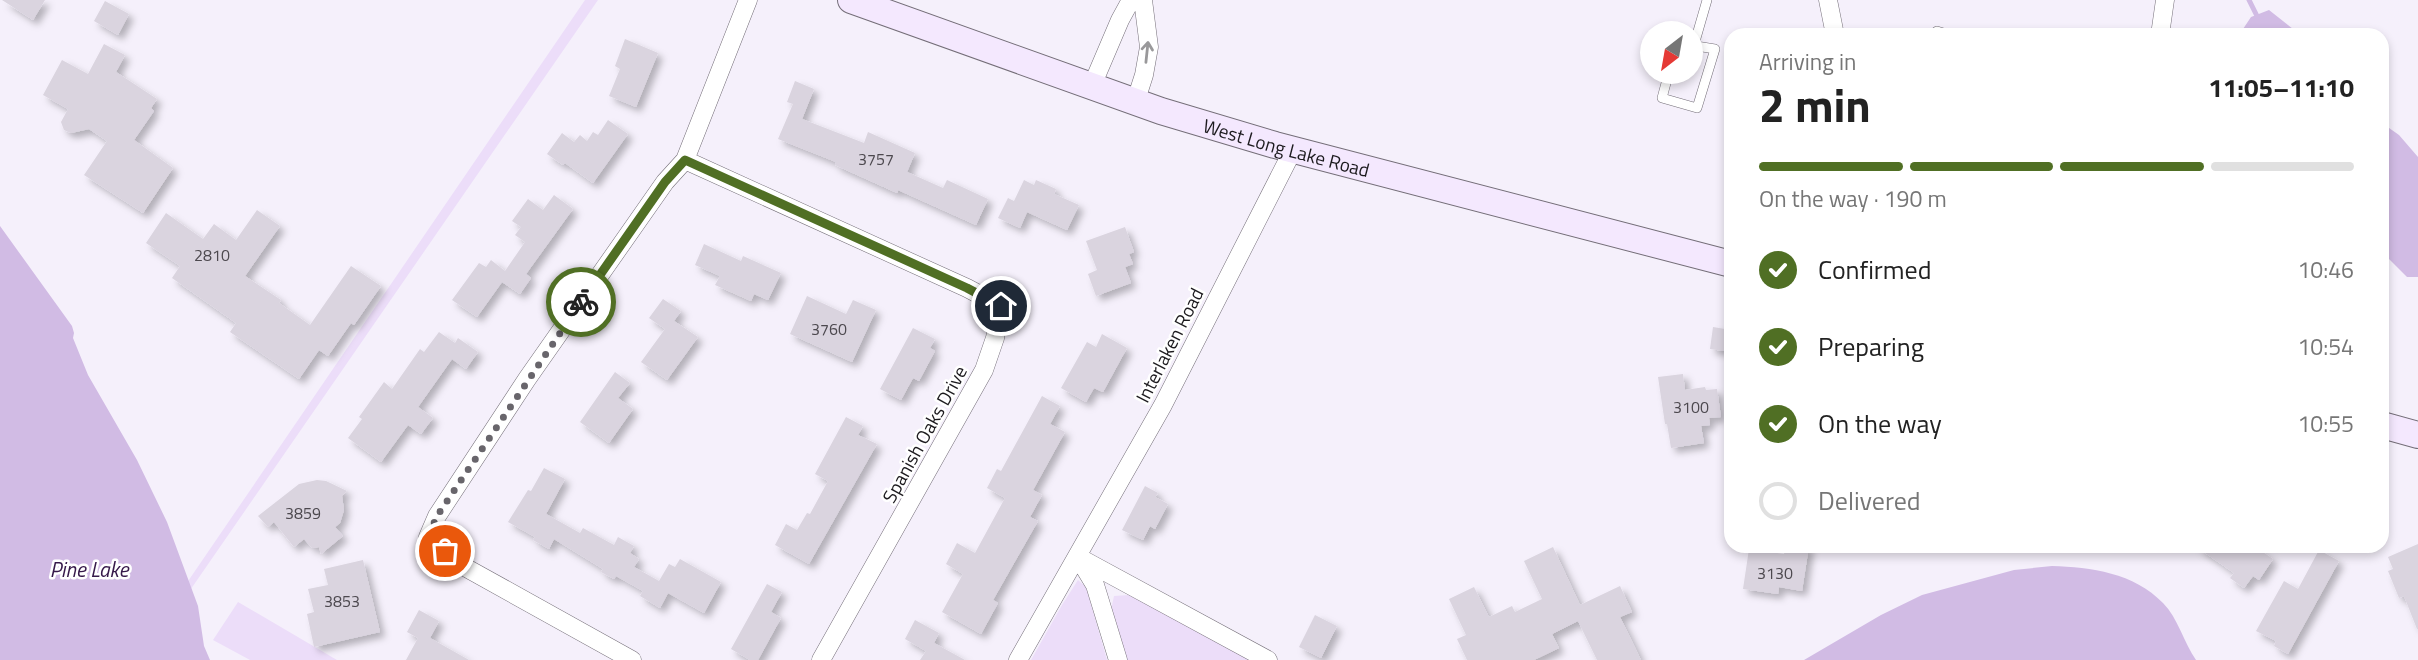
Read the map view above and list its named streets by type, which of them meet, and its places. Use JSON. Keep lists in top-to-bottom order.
{
  "streets": {
    "main road": ["West Long Lake Road"],
    "street": ["Interlaken Road", "Spanish Oaks Drive"]
  },
  "crossings": [
    ["West Long Lake Road", "Interlaken Road"]
  ],
  "water": ["Pine Lake"],
  "house_numbers": [
    "3757",
    "2810",
    "3760",
    "3100",
    "3859",
    "3130",
    "3853"
  ],
  "north": "bottom left",
  "page": {
    "heading": ["2 min", "Arriving in", "11:05–11:10"],
    "bar": "On the way · 190 m",
    "list": [
      ["Confirmed", "10:46"],
      ["Preparing", "10:54"],
      ["On the way", "10:55"],
      "Delivered"
    ]
  }
}
